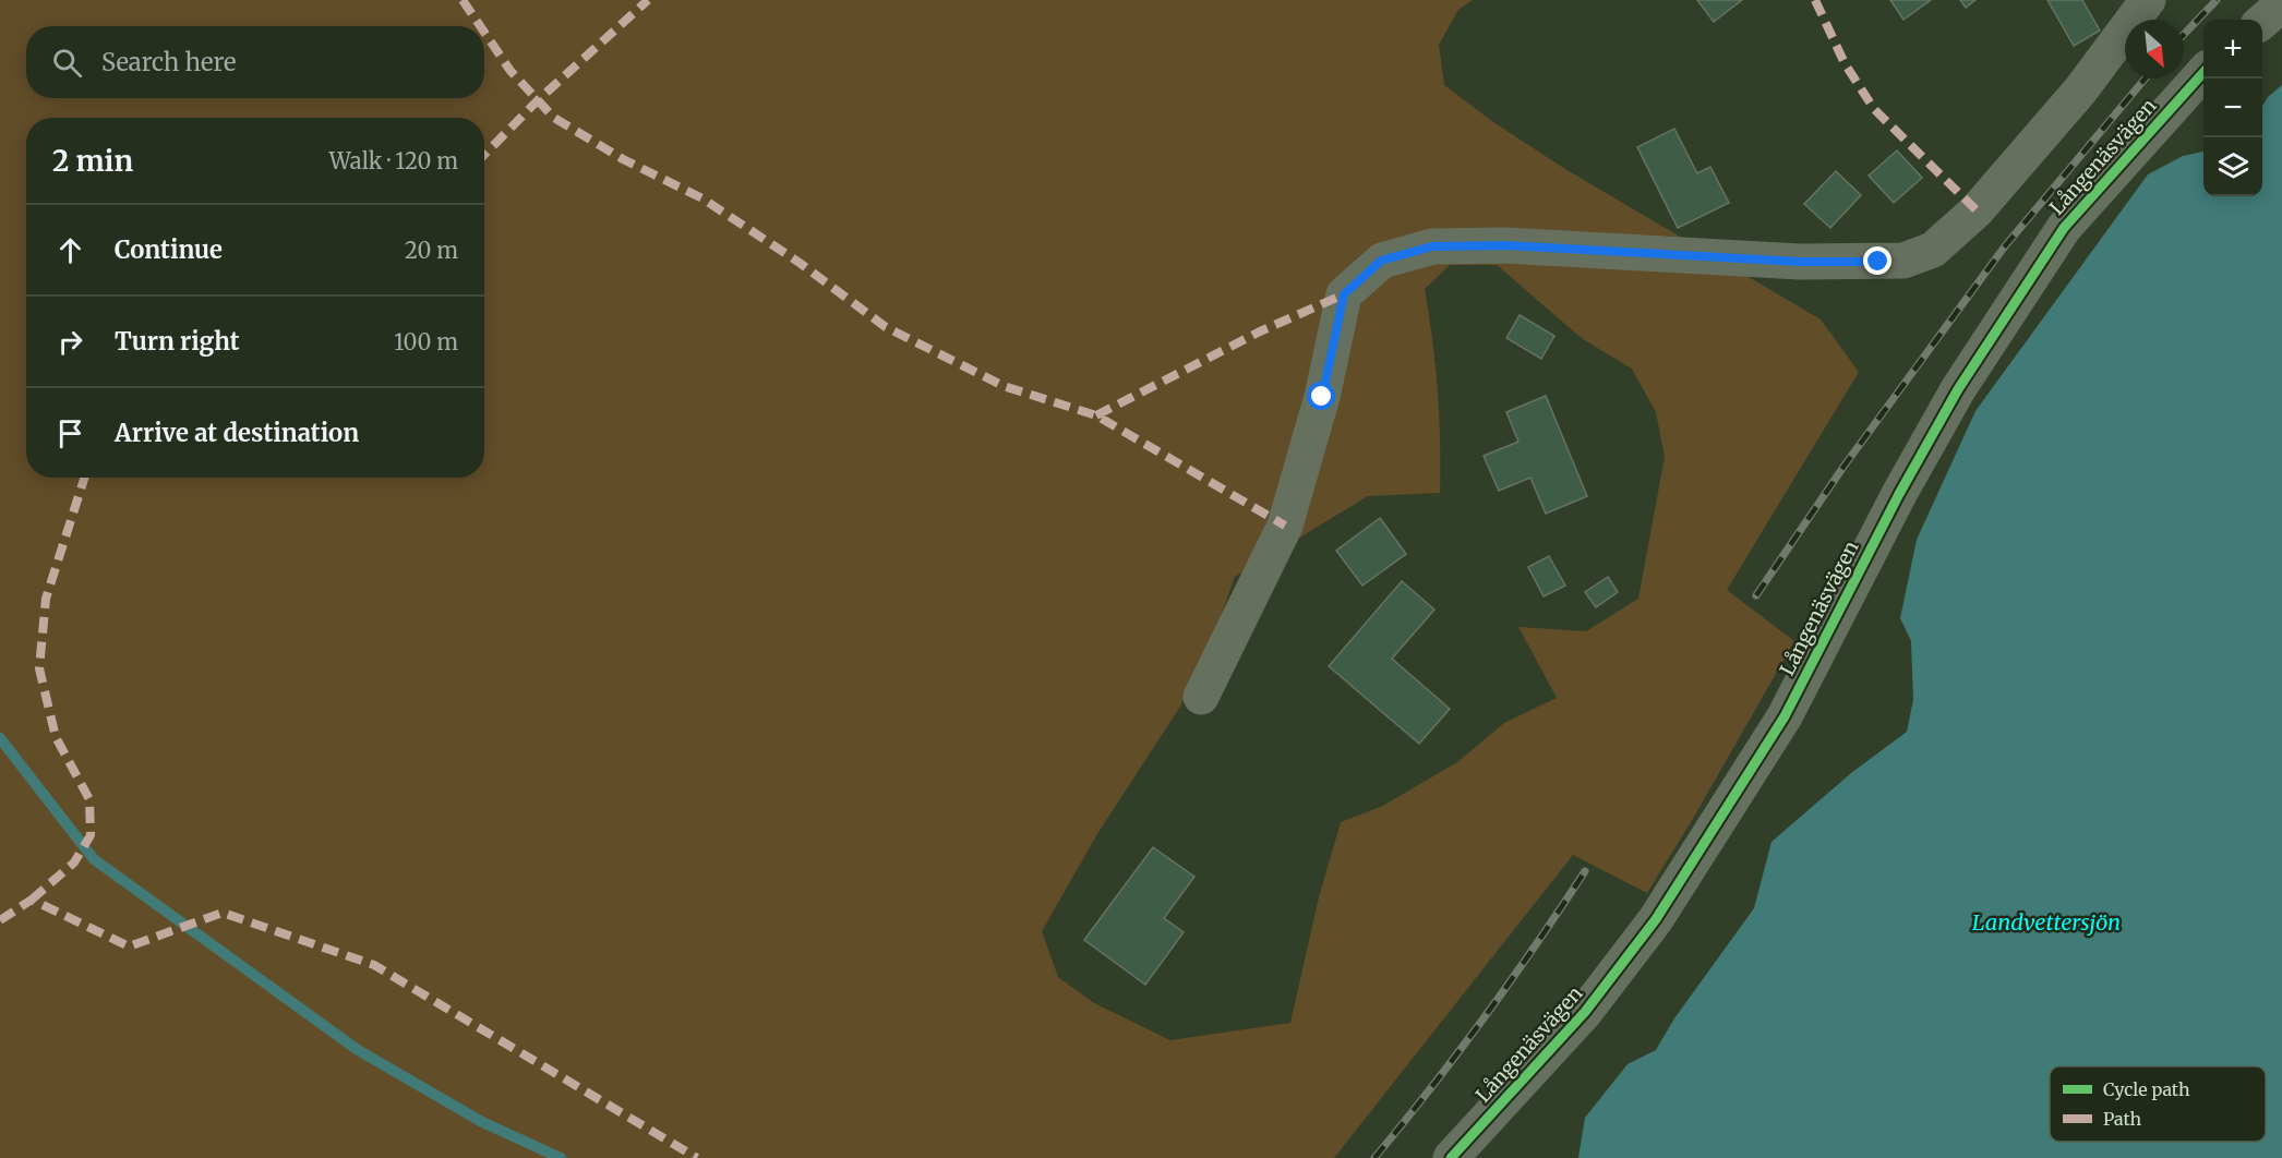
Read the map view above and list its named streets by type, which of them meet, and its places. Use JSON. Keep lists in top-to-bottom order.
{
  "streets": {
    "street": ["Långenäsvägen"]
  },
  "water": ["Landvettersjön"],
  "legend": ["Cycle path", "Path"],
  "north": "bottom right",
  "page": {
    "map_buttons": ["+", "−"],
    "search": "Search here",
    "heading": ["2 min", "Walk · 120 m"],
    "list": [
      ["Continue", "20 m"],
      ["Turn right", "100 m"],
      "Arrive at destination"
    ]
  }
}
